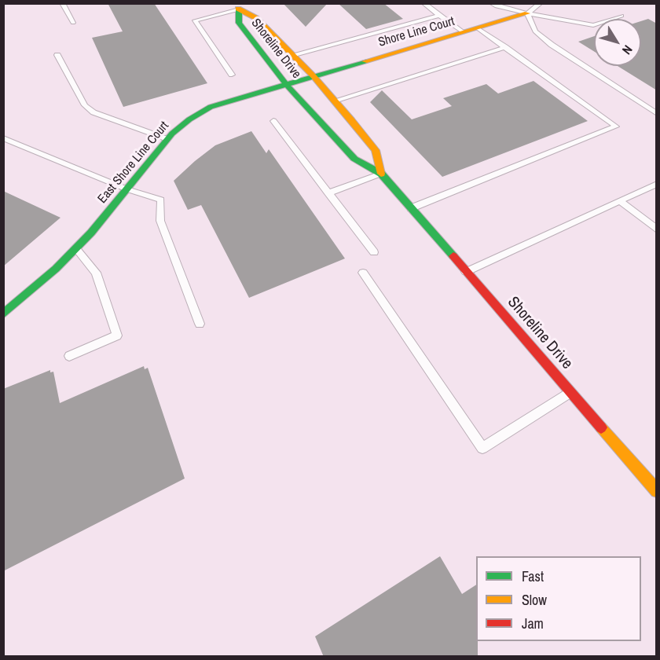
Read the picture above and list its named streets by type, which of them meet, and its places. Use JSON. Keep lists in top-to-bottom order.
{
  "streets": {
    "street": ["Shore Line Court", "Shoreline Drive", "East Shore Line Court"]
  },
  "crossings": [
    ["Shore Line Court", "Shoreline Drive"],
    ["Shore Line Court", "East Shore Line Court"],
    ["Shoreline Drive", "East Shore Line Court"]
  ],
  "legend": ["Fast", "Slow", "Jam"],
  "north": "bottom right"
}
